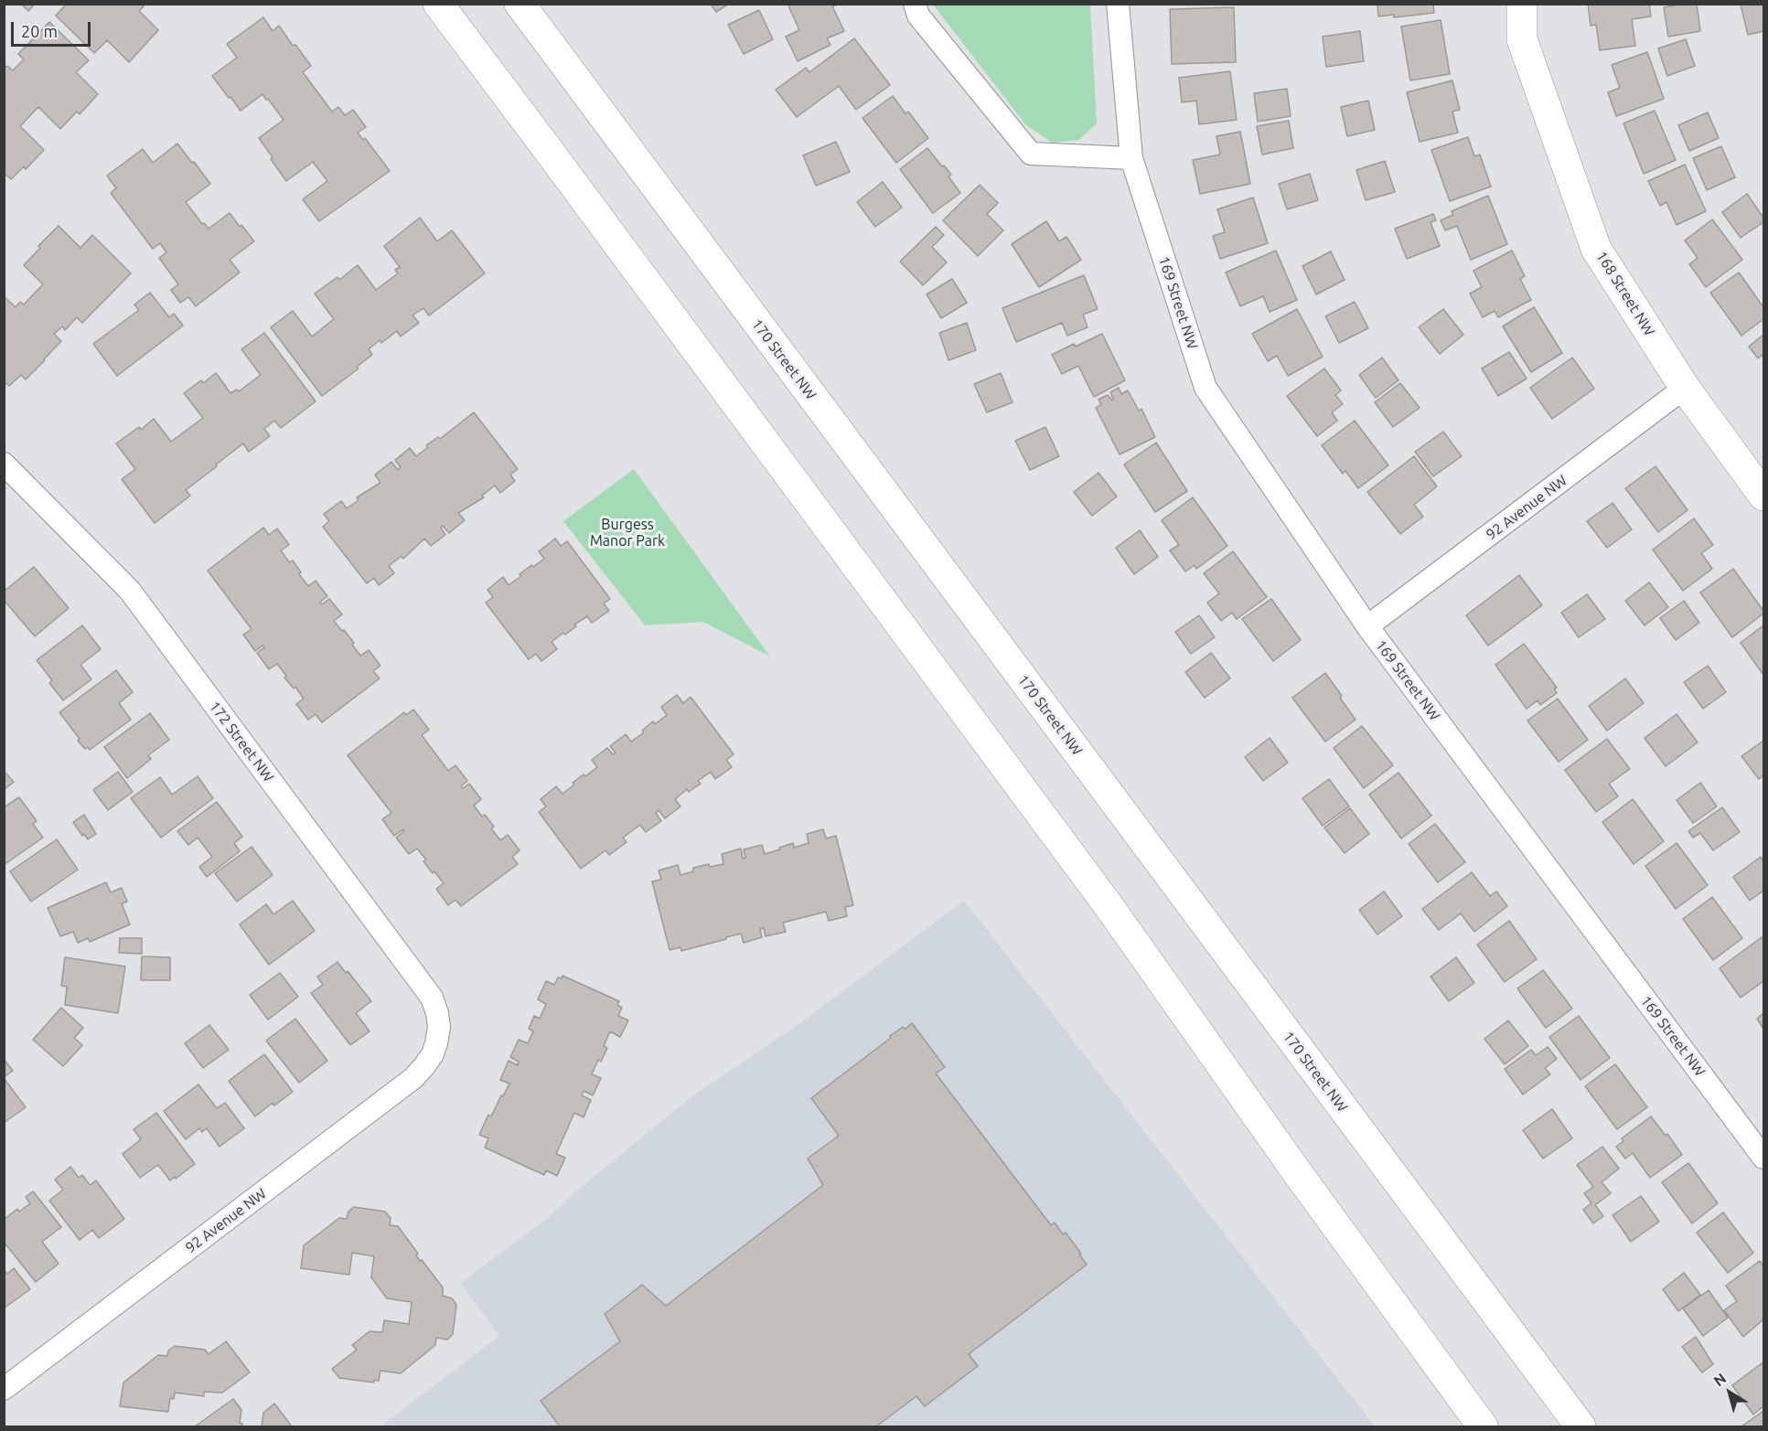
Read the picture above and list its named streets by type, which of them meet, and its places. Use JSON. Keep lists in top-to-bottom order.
{
  "streets": {
    "main road": ["168 Street NW", "170 Street NW"],
    "street": ["169 Street NW", "92 Avenue NW", "172 Street NW"]
  },
  "crossings": [
    ["168 Street NW", "92 Avenue NW"],
    ["169 Street NW", "92 Avenue NW"],
    ["92 Avenue NW", "172 Street NW"]
  ],
  "parks": ["Burgess Manor Park"],
  "scale_bar": "20 m",
  "north": "top left"
}
